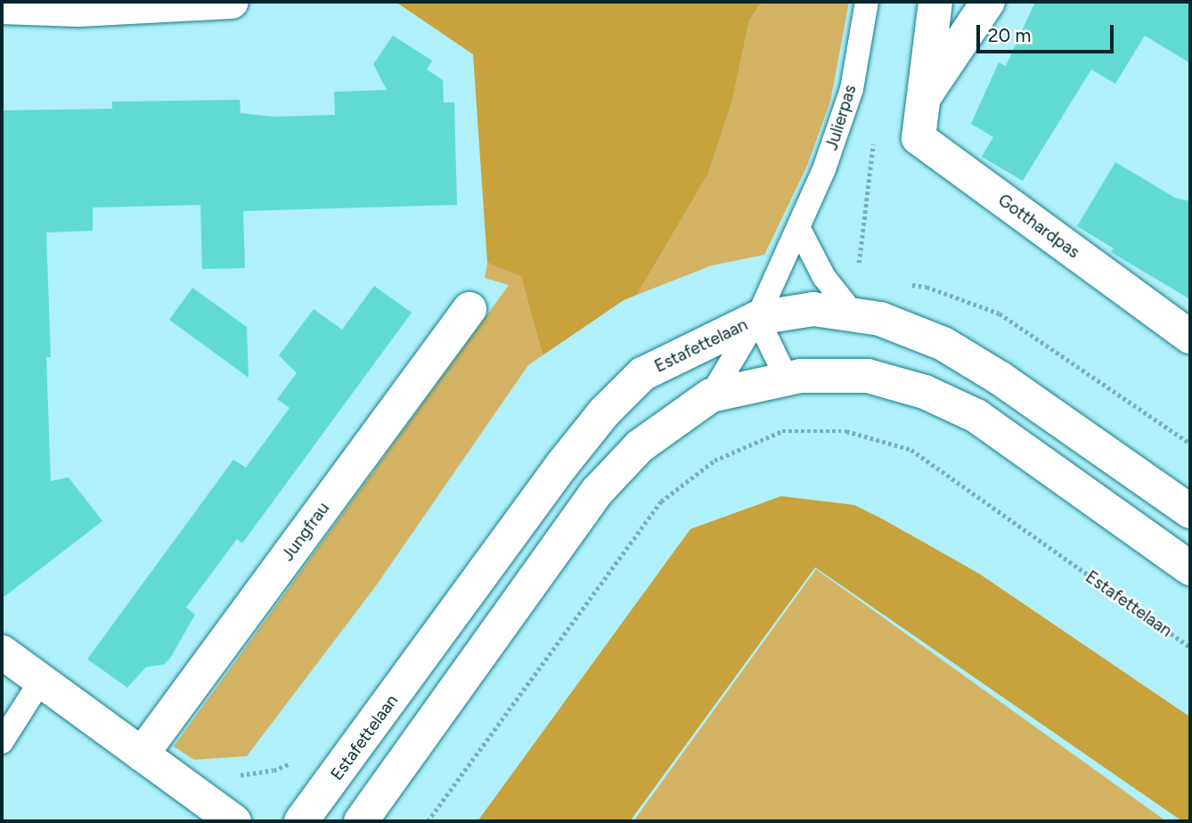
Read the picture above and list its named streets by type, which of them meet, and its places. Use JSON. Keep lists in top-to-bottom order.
{
  "streets": {
    "street": ["Gotthardpas", "Estafettelaan", "Jungfrau"],
    "lane": ["Julierpas"]
  },
  "crossings": [
    ["Julierpas", "Estafettelaan"]
  ],
  "scale_bar": "20 m"
}
